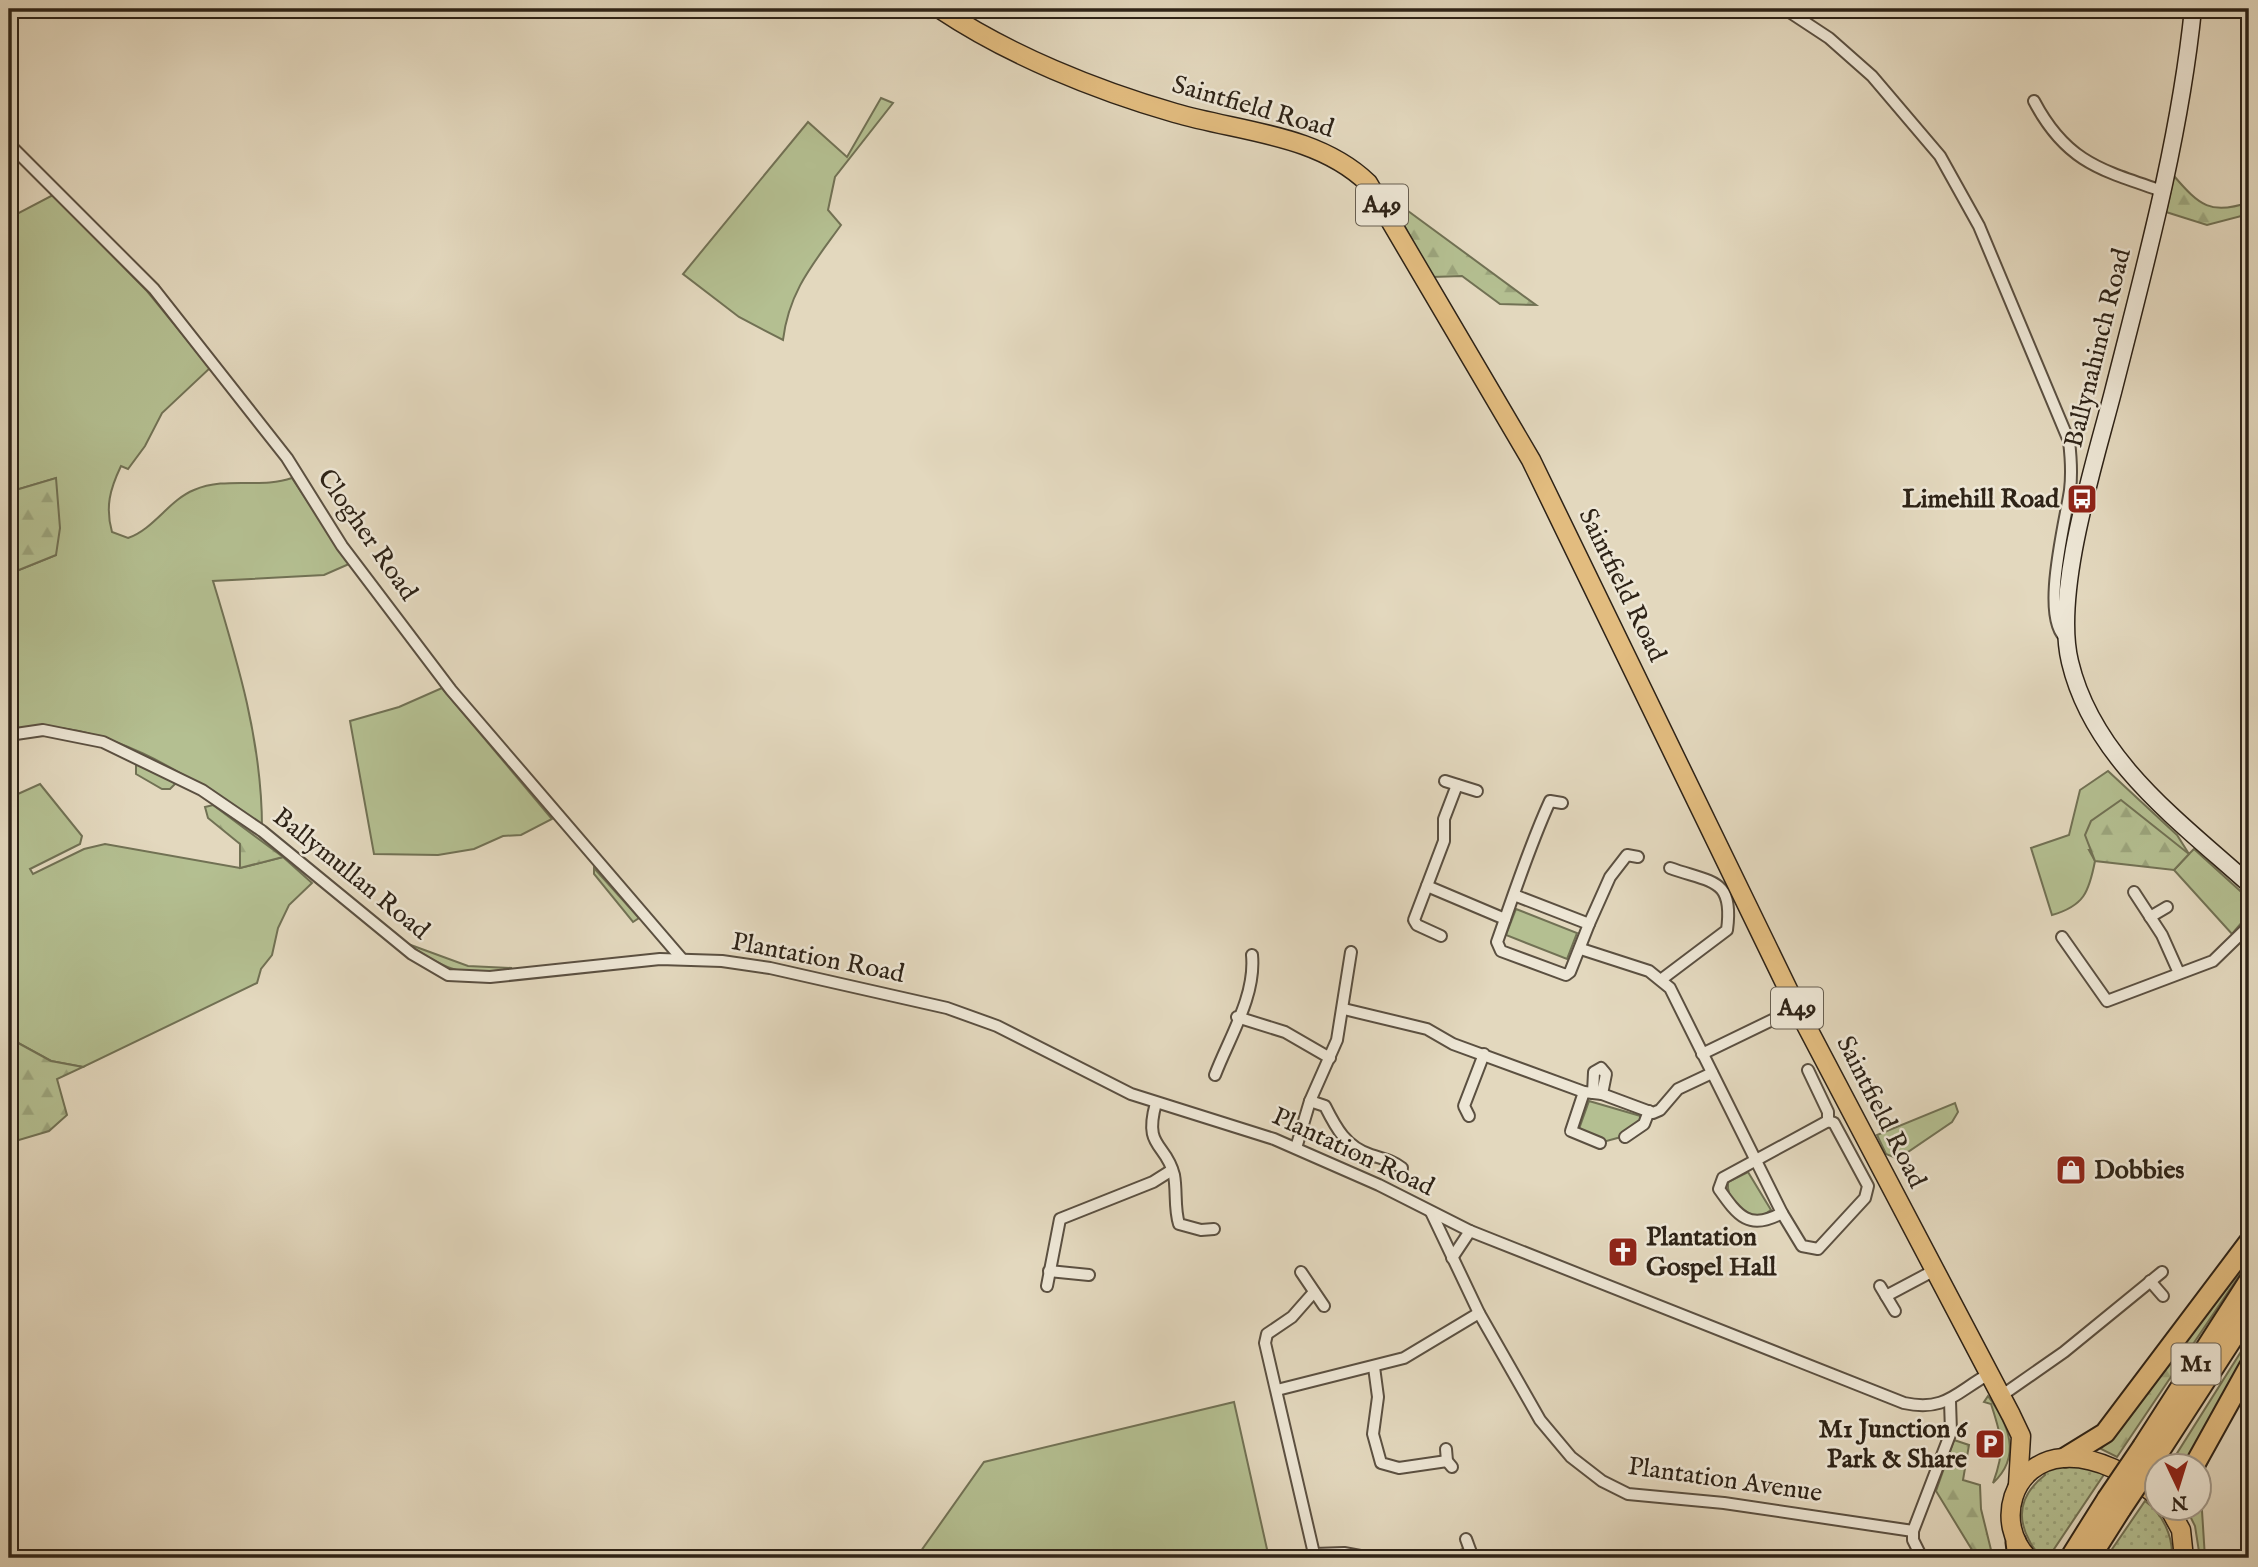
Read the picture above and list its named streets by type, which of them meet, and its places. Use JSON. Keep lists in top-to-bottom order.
{
  "streets": {
    "highway": ["M1"],
    "main road": ["Saintfield Road", "A49"],
    "street": [
      "Ballynahinch Road",
      "Clogher Road",
      "Ballymullan Road",
      "Plantation Road",
      "Plantation Avenue"
    ]
  },
  "crossings": [
    ["Saintfield Road", "A49"],
    ["Saintfield Road", "Plantation Road"],
    ["Clogher Road", "Ballymullan Road"],
    ["Clogher Road", "Plantation Road"],
    ["Ballymullan Road", "Plantation Road"],
    ["Plantation Road", "Plantation Avenue"]
  ],
  "places": {
    "bus stop": ["Limehill Road"],
    "shop": ["Dobbies"],
    "church": ["Plantation Gospel Hall"],
    "parking": ["M1 Junction 6 Park & Share"]
  },
  "north": "bottom"
}
